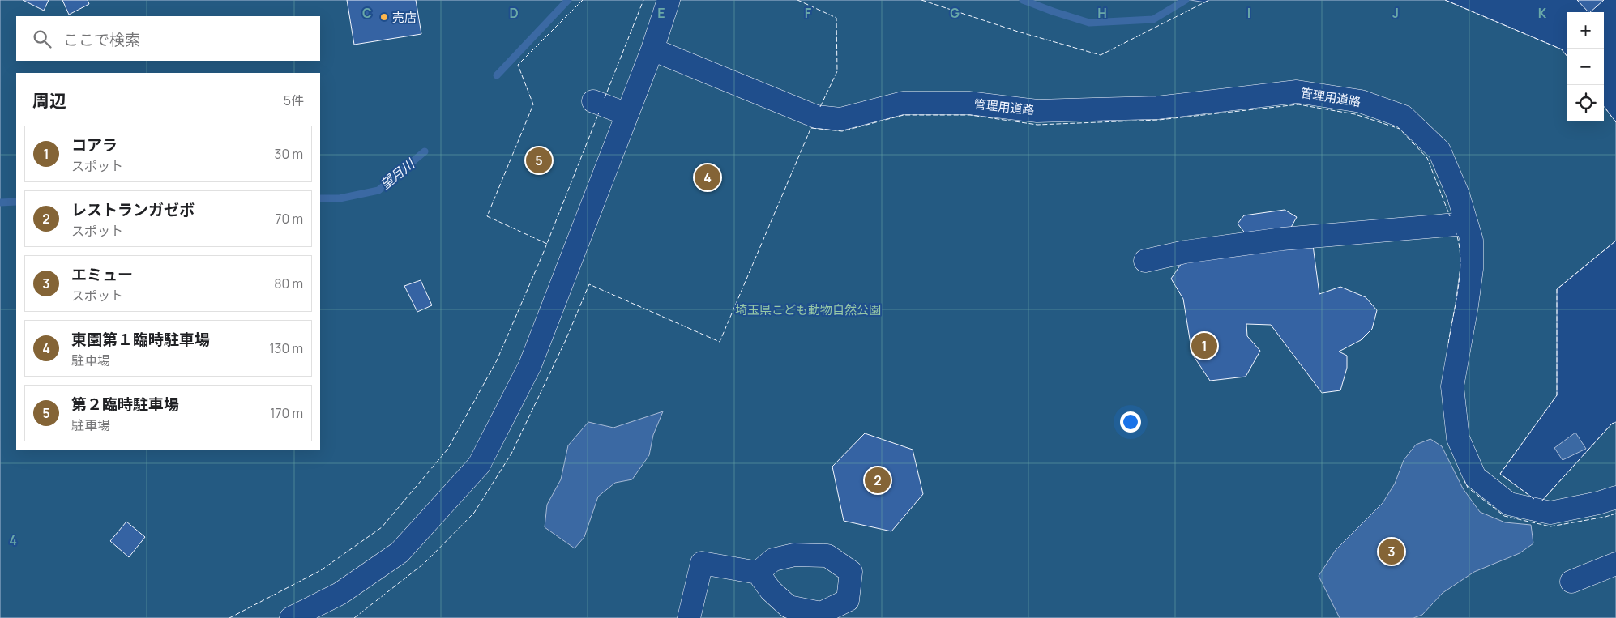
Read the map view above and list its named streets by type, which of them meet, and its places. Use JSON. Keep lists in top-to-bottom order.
{
  "streets": {
    "street": ["管理用道路"]
  },
  "water": ["望月川"],
  "parks": ["埼玉県こども動物自然公園"],
  "places": ["売店"],
  "page": {
    "map_buttons": ["+", "−"],
    "search": "ここで検索",
    "heading": ["周辺", "5件"],
    "list": [
      {
        "mark": "1",
        "name": "コアラ",
        "note": "スポット",
        "value": "30 m"
      },
      {
        "mark": "2",
        "name": "レストランガゼボ",
        "note": "スポット",
        "value": "70 m"
      },
      {
        "mark": "3",
        "name": "エミュー",
        "note": "スポット",
        "value": "80 m"
      },
      {
        "mark": "4",
        "name": "東園第１臨時駐車場",
        "note": "駐車場",
        "value": "130 m"
      },
      {
        "mark": "5",
        "name": "第２臨時駐車場",
        "note": "駐車場",
        "value": "170 m"
      }
    ],
    "pins": [
      "5",
      "4",
      "1",
      "2",
      "3"
    ]
  },
  "grid": {
    "columns": [
      "C",
      "D",
      "E",
      "F",
      "G",
      "H",
      "I",
      "J",
      "K"
    ],
    "rows": ["4"]
  }
}
